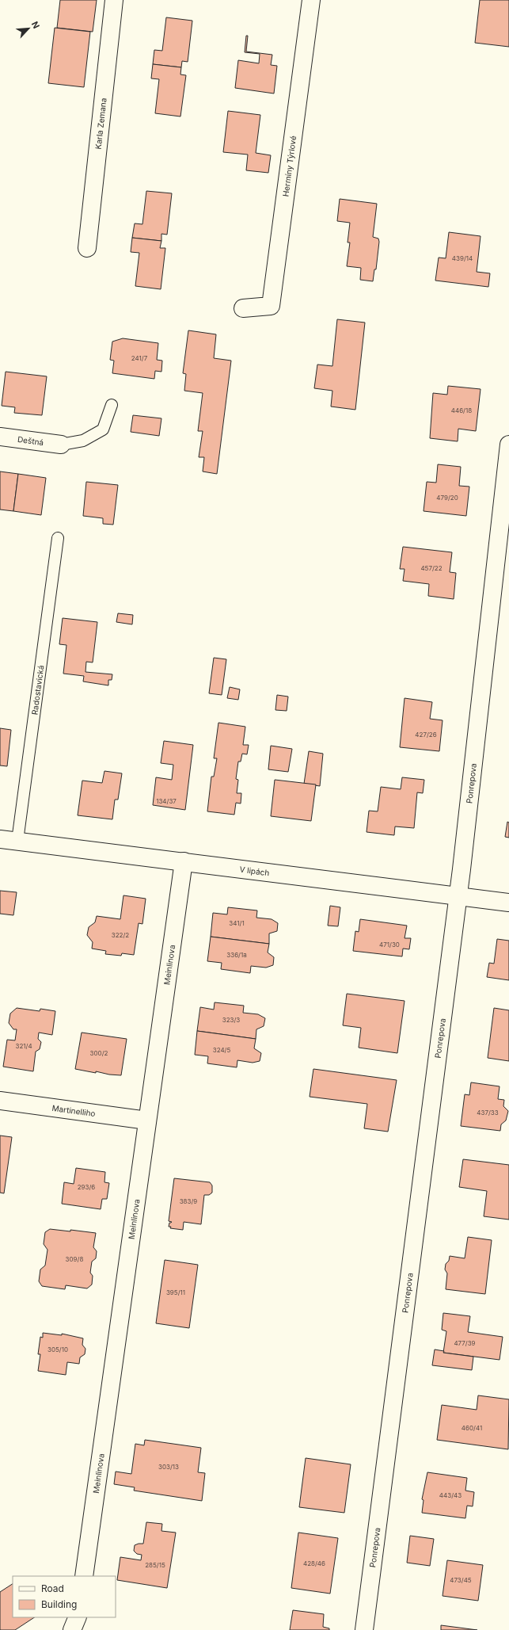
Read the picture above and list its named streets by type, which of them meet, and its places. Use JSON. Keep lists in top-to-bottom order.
{
  "streets": {
    "street": [
      "Karla Zemana",
      "Hermíny Týrlové",
      "Deštná",
      "Ponrepova",
      "V lipách",
      "Meinlinova",
      "Martinelliho"
    ],
    "lane": ["Radostavická"]
  },
  "crossings": [
    ["Radostavická", "V lipách"],
    ["Ponrepova", "V lipách"],
    ["V lipách", "Meinlinova"],
    ["Meinlinova", "Martinelliho"]
  ],
  "house_numbers": [
    "439/14",
    "241/7",
    "446/18",
    "479/20",
    "457/22",
    "427/26",
    "134/37",
    "341/1",
    "322/2",
    "471/30",
    "336/1a",
    "323/3",
    "321/4",
    "324/5",
    "300/2",
    "437/33",
    "293/6",
    "383/9",
    "309/8",
    "395/11",
    "477/39",
    "305/10",
    "460/41",
    "303/13",
    "443/43",
    "428/46",
    "285/15",
    "473/45"
  ],
  "legend": ["Road", "Building"],
  "north": "top right"
}
